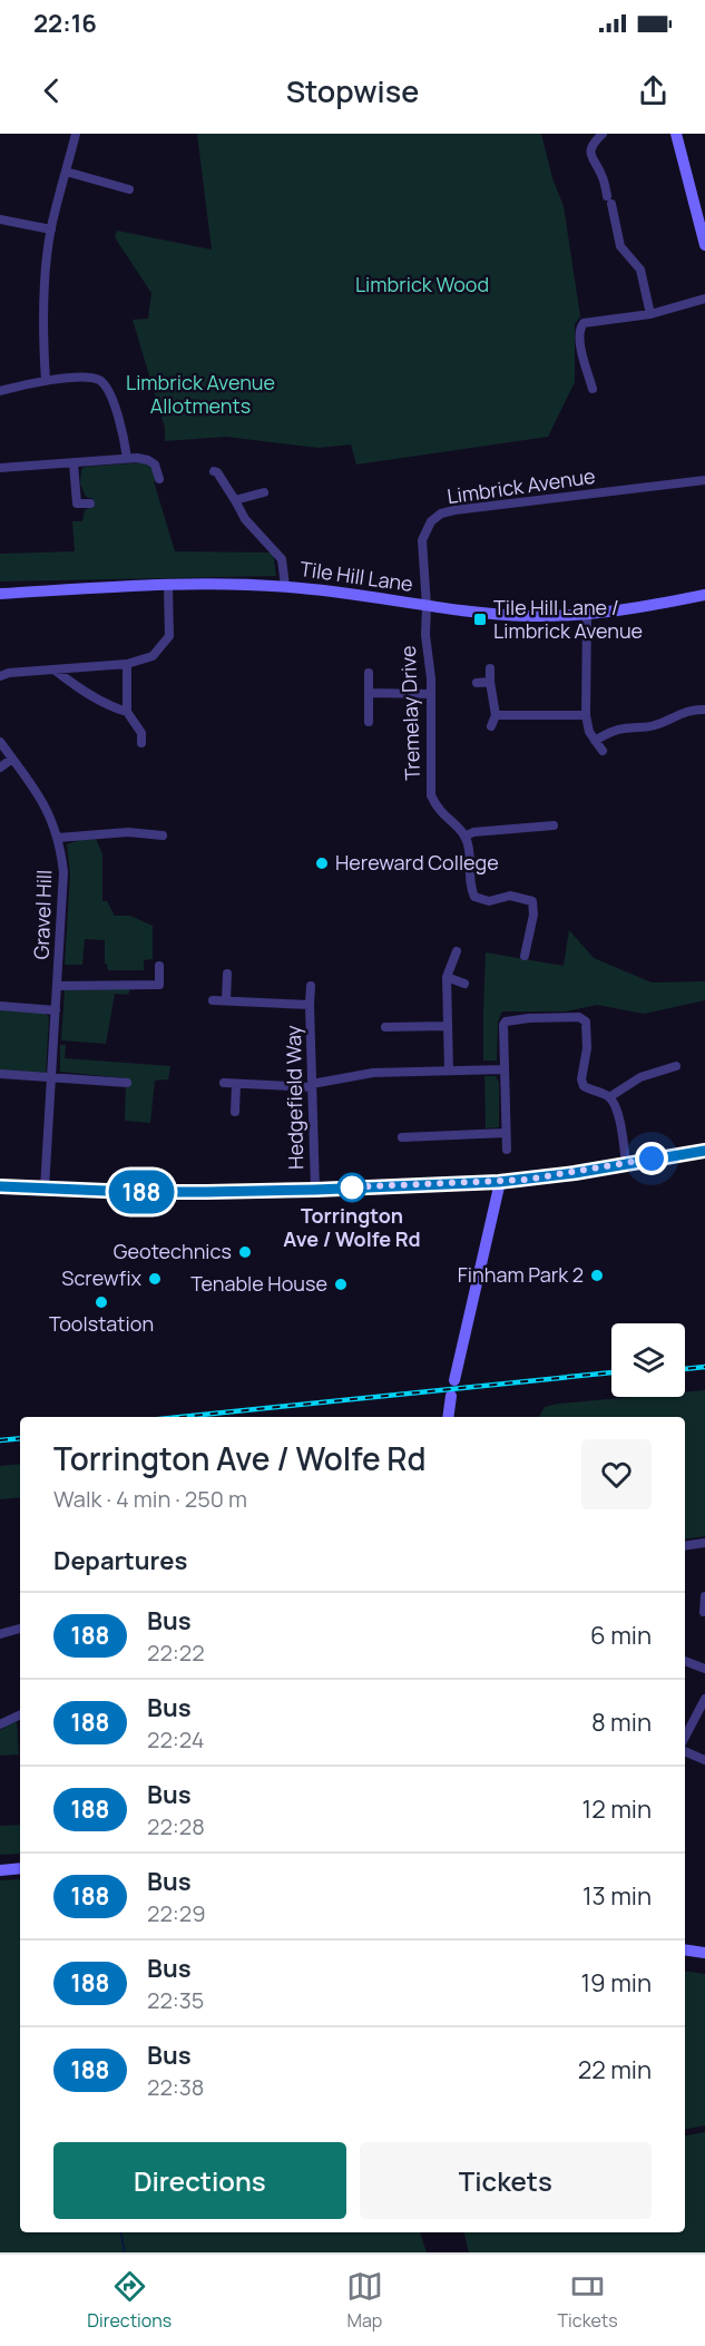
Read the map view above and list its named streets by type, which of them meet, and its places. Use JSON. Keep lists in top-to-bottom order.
{
  "streets": {
    "street": [
      "Limbrick Avenue",
      "Tile Hill Lane",
      "Tremelay Drive",
      "Gravel Hill",
      "Hedgefield Way"
    ]
  },
  "crossings": [
    ["Limbrick Avenue", "Tile Hill Lane"],
    ["Limbrick Avenue", "Tremelay Drive"],
    ["Tile Hill Lane", "Tremelay Drive"]
  ],
  "parks": ["Limbrick Wood", "Limbrick Avenue Allotments"],
  "places": {
    "transit": ["Tile Hill Lane / Limbrick Avenue"],
    "other": [
      "Hereward College",
      "Torrington Ave / Wolfe Rd",
      "Geotechnics",
      "Finham Park 2",
      "Screwfix",
      "Tenable House",
      "Toolstation"
    ]
  },
  "lines": ["bus line 188"],
  "page": {
    "status": "22:16",
    "header": "Stopwise",
    "on_map": "188",
    "heading": [
      ["Torrington Ave / Wolfe Rd", "Walk · 4 min · 250 m"],
      "Departures"
    ],
    "list": [
      {
        "mark": "188",
        "name": "Bus",
        "note": "22:22",
        "value": "6 min"
      },
      {
        "mark": "188",
        "name": "Bus",
        "note": "22:24",
        "value": "8 min"
      },
      {
        "mark": "188",
        "name": "Bus",
        "note": "22:28",
        "value": "12 min"
      },
      {
        "mark": "188",
        "name": "Bus",
        "note": "22:29",
        "value": "13 min"
      },
      {
        "mark": "188",
        "name": "Bus",
        "note": "22:35",
        "value": "19 min"
      },
      {
        "mark": "188",
        "name": "Bus",
        "note": "22:38",
        "value": "22 min"
      }
    ],
    "buttons": ["Directions", "Tickets"],
    "tabs": ["Directions", "Map", "Tickets"]
  }
}
